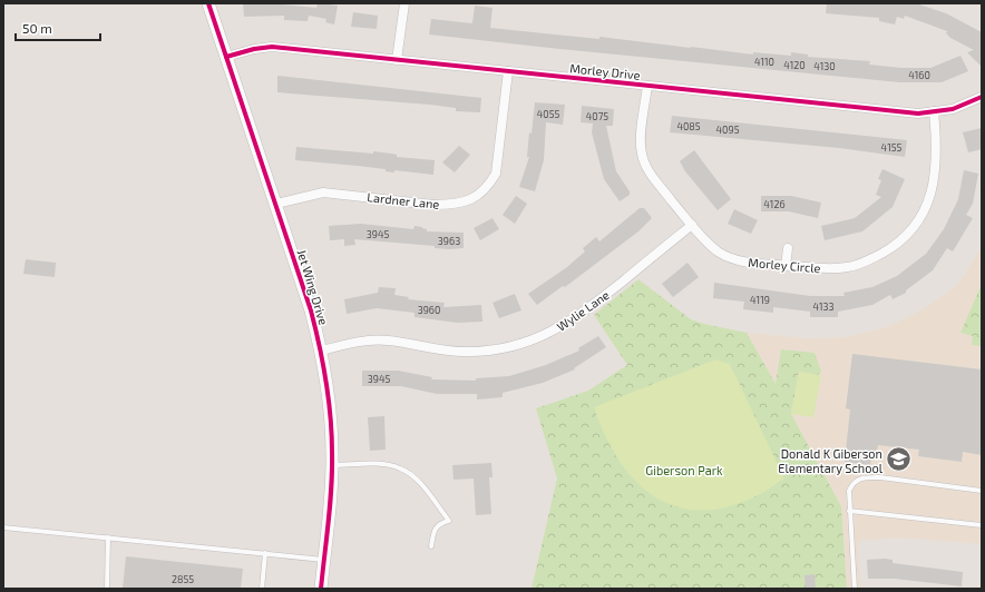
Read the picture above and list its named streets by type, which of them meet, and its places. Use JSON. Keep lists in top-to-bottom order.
{
  "streets": {
    "main road": ["Jet Wing Drive"],
    "street": [
      "Morley Drive",
      "Lardner Lane",
      "Morley Circle",
      "Wylie Lane"
    ]
  },
  "crossings": [
    ["Morley Drive", "Lardner Lane"],
    ["Morley Drive", "Morley Circle"],
    ["Morley Drive", "Jet Wing Drive"],
    ["Lardner Lane", "Jet Wing Drive"],
    ["Morley Circle", "Wylie Lane"],
    ["Jet Wing Drive", "Wylie Lane"]
  ],
  "parks": ["Giberson Park"],
  "places": {
    "school or university": ["Donald K Giberson Elementary School"]
  },
  "house_numbers": [
    "4110",
    "4120",
    "4130",
    "4160",
    "4055",
    "4075",
    "4085",
    "4095",
    "4155",
    "4126",
    "3945",
    "3963",
    "4119",
    "4133",
    "3960",
    "3945",
    "2855"
  ],
  "scale_bar": "50 m"
}
